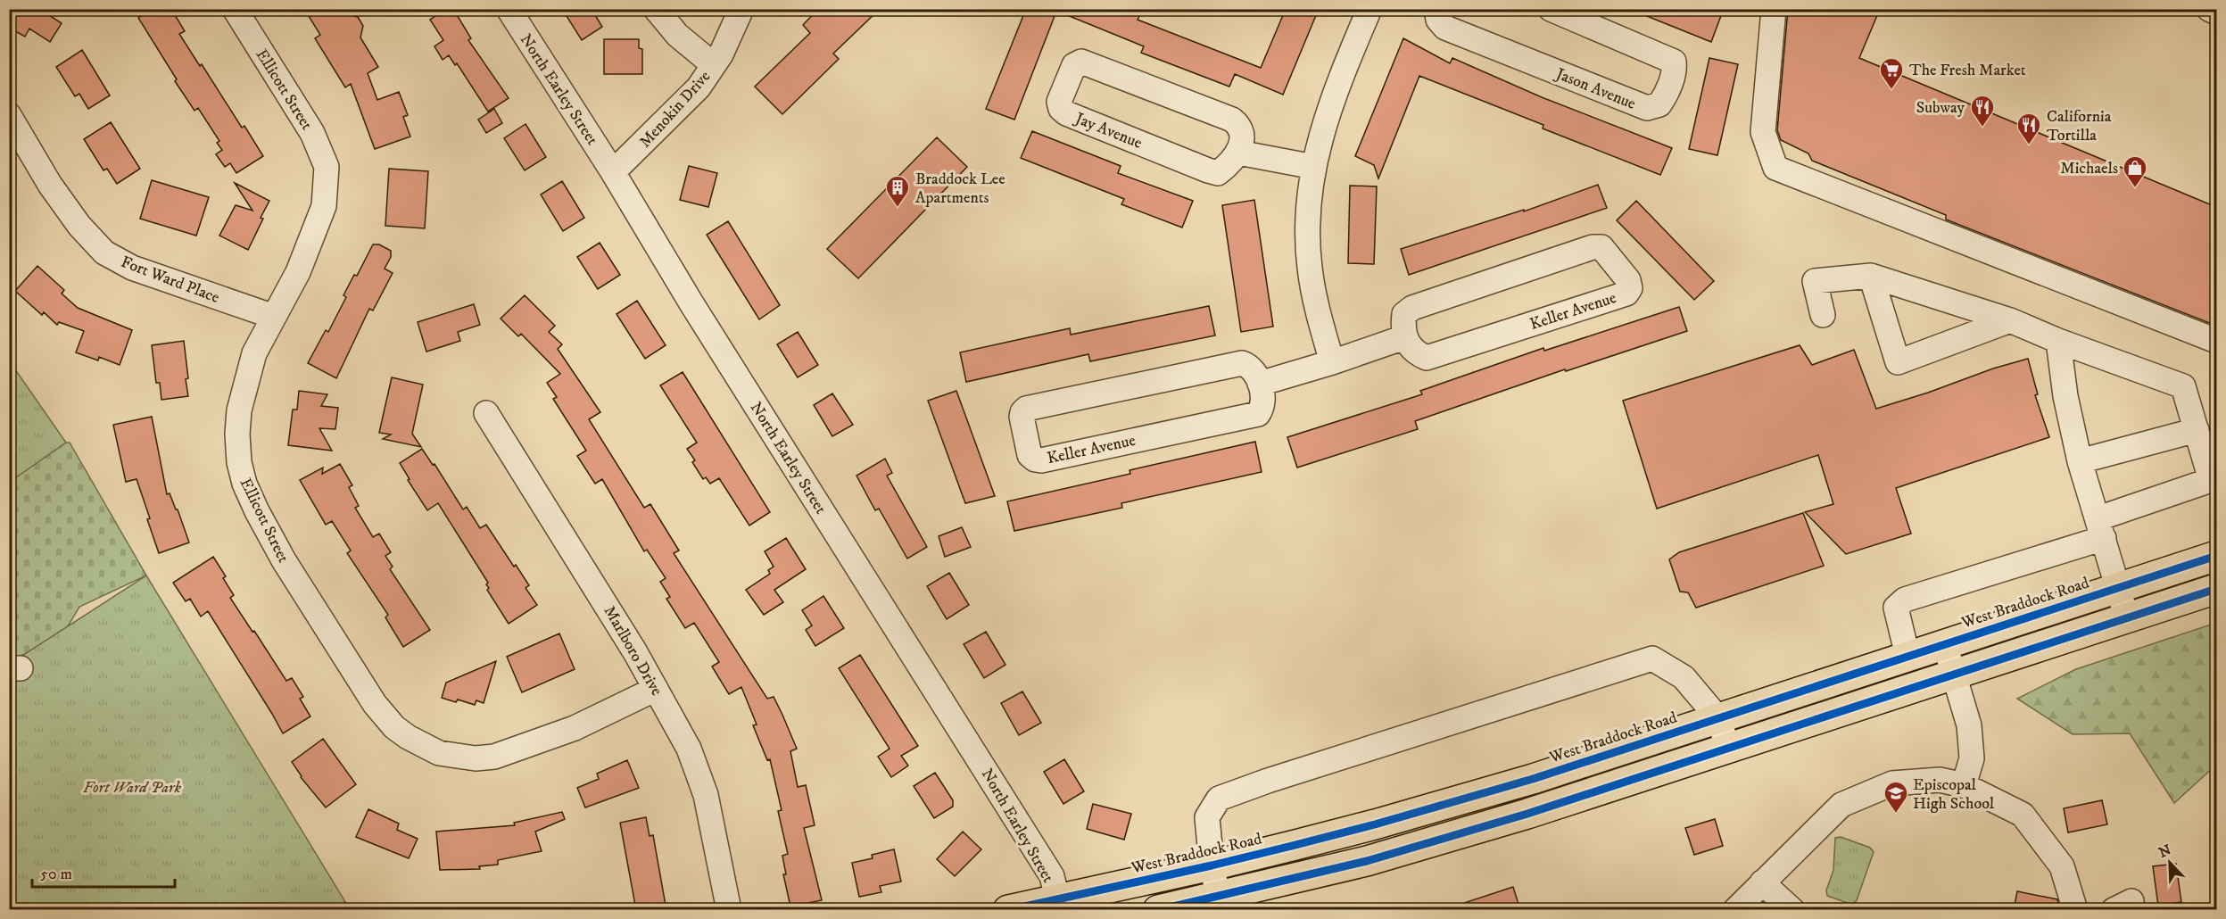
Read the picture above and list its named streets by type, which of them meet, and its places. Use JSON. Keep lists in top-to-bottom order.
{
  "streets": {
    "main road": ["West Braddock Road"],
    "street": [
      "Jason Avenue",
      "Ellicott Street",
      "North Earley Street",
      "Menokin Drive",
      "Jay Avenue",
      "Fort Ward Place",
      "Keller Avenue",
      "Marlboro Drive"
    ]
  },
  "crossings": [
    ["Ellicott Street", "Fort Ward Place"],
    ["Ellicott Street", "Marlboro Drive"],
    ["North Earley Street", "Menokin Drive"],
    ["North Earley Street", "West Braddock Road"]
  ],
  "parks": ["Fort Ward Park"],
  "places": {
    "supermarket": ["The Fresh Market"],
    "restaurant": ["Subway", "California Tortilla"],
    "shop": ["Michaels"],
    "building": ["Braddock Lee Apartments"],
    "school or university": ["Episcopal High School"]
  },
  "scale_bar": "50 m",
  "north": "top left"
}
